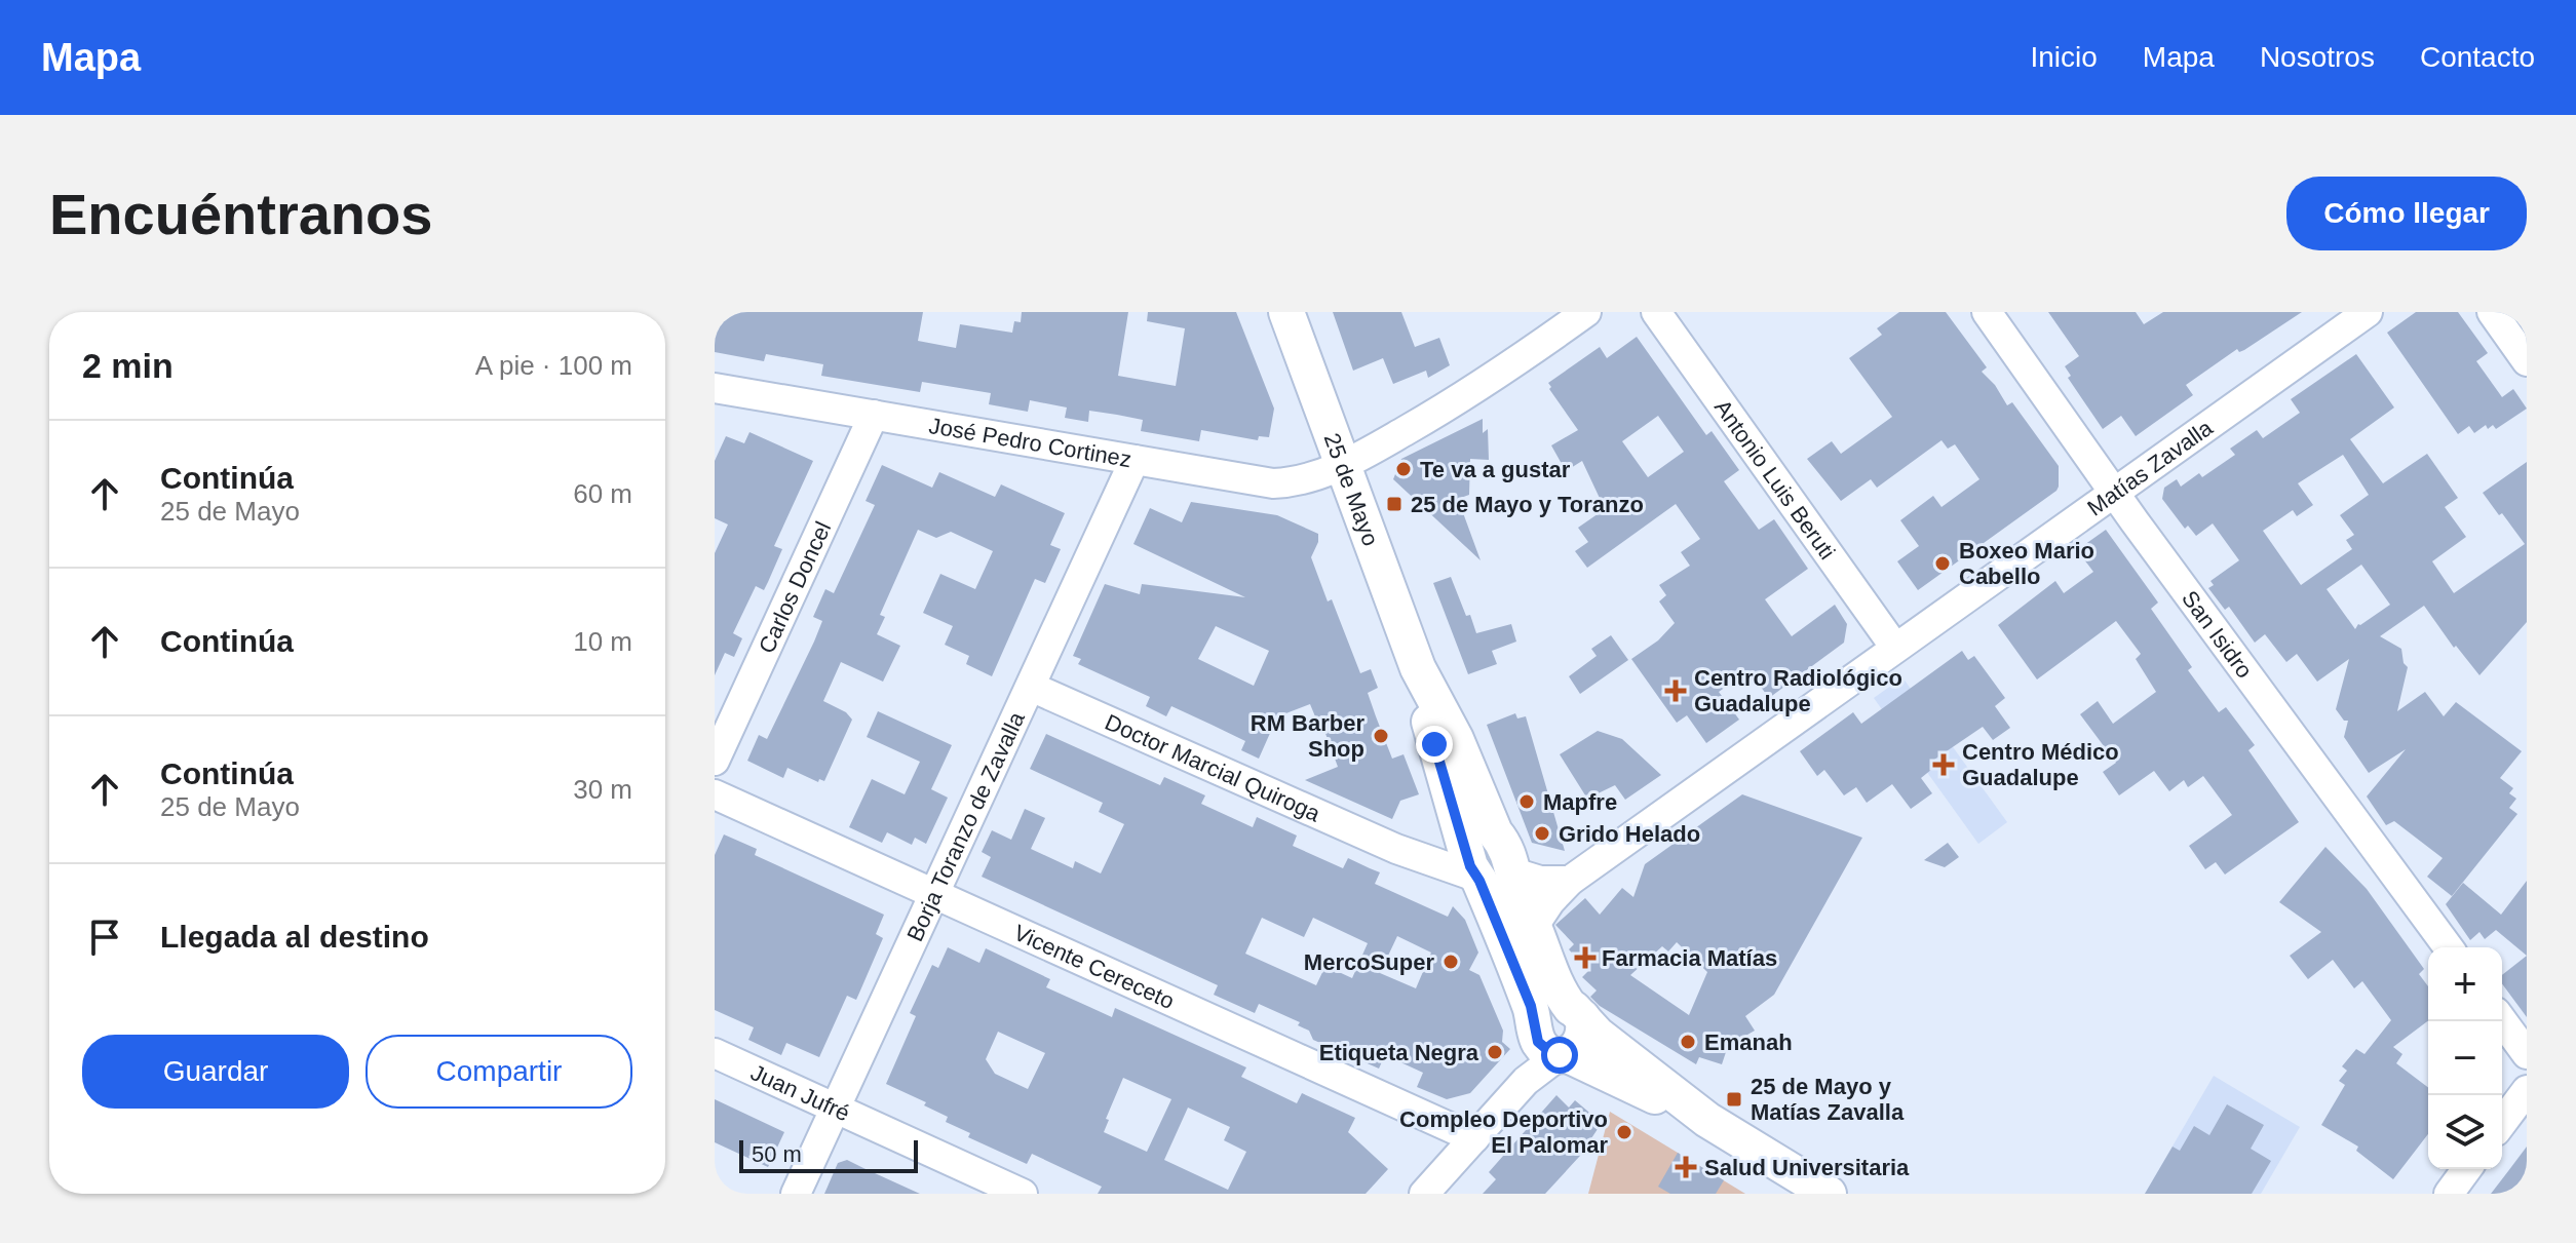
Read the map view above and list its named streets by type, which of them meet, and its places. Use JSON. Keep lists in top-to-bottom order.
{
  "streets": {
    "street": [
      "José Pedro Cortinez",
      "Matías Zavalla",
      "Antonio Luis Beruti",
      "25 de Mayo",
      "Carlos Doncel",
      "San Isidro",
      "Doctor Marcial Quiroga",
      "Borja Toranzo de Zavalla",
      "Vicente Cereceto",
      "Juan Jufré"
    ]
  },
  "crossings": [
    ["José Pedro Cortinez", "25 de Mayo"],
    ["José Pedro Cortinez", "Carlos Doncel"],
    ["José Pedro Cortinez", "Borja Toranzo de Zavalla"],
    ["Matías Zavalla", "Antonio Luis Beruti"],
    ["Matías Zavalla", "San Isidro"],
    ["25 de Mayo", "Doctor Marcial Quiroga"],
    ["Doctor Marcial Quiroga", "Borja Toranzo de Zavalla"],
    ["Borja Toranzo de Zavalla", "Vicente Cereceto"],
    ["Borja Toranzo de Zavalla", "Juan Jufré"]
  ],
  "places": {
    "other": [
      "Te va a gustar",
      "Boxeo Mario Cabello",
      "RM Barber Shop",
      "Mapfre",
      "Grido Helado",
      "MercoSuper",
      "Emanah",
      "Etiqueta Negra",
      "Compleo Deportivo El Palomar"
    ],
    "transit": ["25 de Mayo y Toranzo", "25 de Mayo y Matías Zavalla"],
    "health": [
      "Centro Radiológico Guadalupe",
      "Centro Médico Guadalupe",
      "Farmacia Matías",
      "Salud Universitaria"
    ]
  },
  "scale_bar": "50 m",
  "page": {
    "header": "Mapa",
    "nav": [
      "Inicio",
      "Mapa",
      "Nosotros",
      "Contacto"
    ],
    "buttons": [
      "Cómo llegar",
      ["Guardar", "Compartir"]
    ],
    "title": "Encuéntranos",
    "heading": ["2 min", "A pie · 100 m"],
    "list": [
      ["Continúa", "25 de Mayo", "60 m"],
      ["Continúa", "10 m"],
      ["Continúa", "25 de Mayo", "30 m"],
      "Llegada al destino"
    ],
    "map_buttons": ["+", "−"],
    "scale": "50 m"
  }
}
